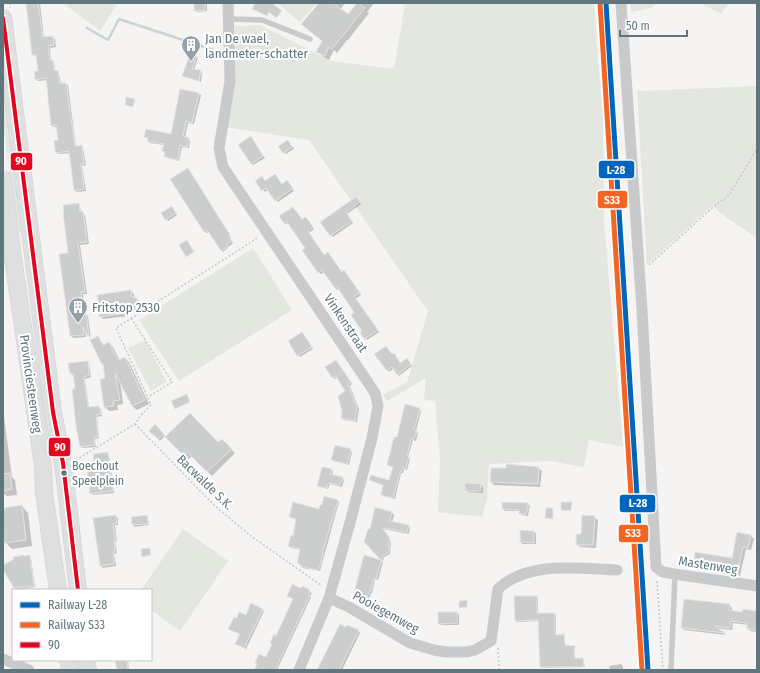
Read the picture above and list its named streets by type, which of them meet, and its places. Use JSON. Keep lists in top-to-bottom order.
{
  "streets": {
    "main road": ["Provinciesteenweg"],
    "street": ["Vinkenstraat", "Mastenweg", "Pooiegemweg"],
    "path": ["Bacwalde S.K."]
  },
  "crossings": [
    ["Vinkenstraat", "Bacwalde S.K."],
    ["Vinkenstraat", "Pooiegemweg"],
    ["Bacwalde S.K.", "Pooiegemweg"]
  ],
  "places": {
    "building": ["Jan De wael, landmeter-schatter", "Fritstop 2530"],
    "other": ["Boechout Speelplein"]
  },
  "lines": ["rail line L-28", "rail line S33", "transit line 90"],
  "legend": ["Railway L-28", "Railway S33", "90"],
  "scale_bar": "50 m"
}
